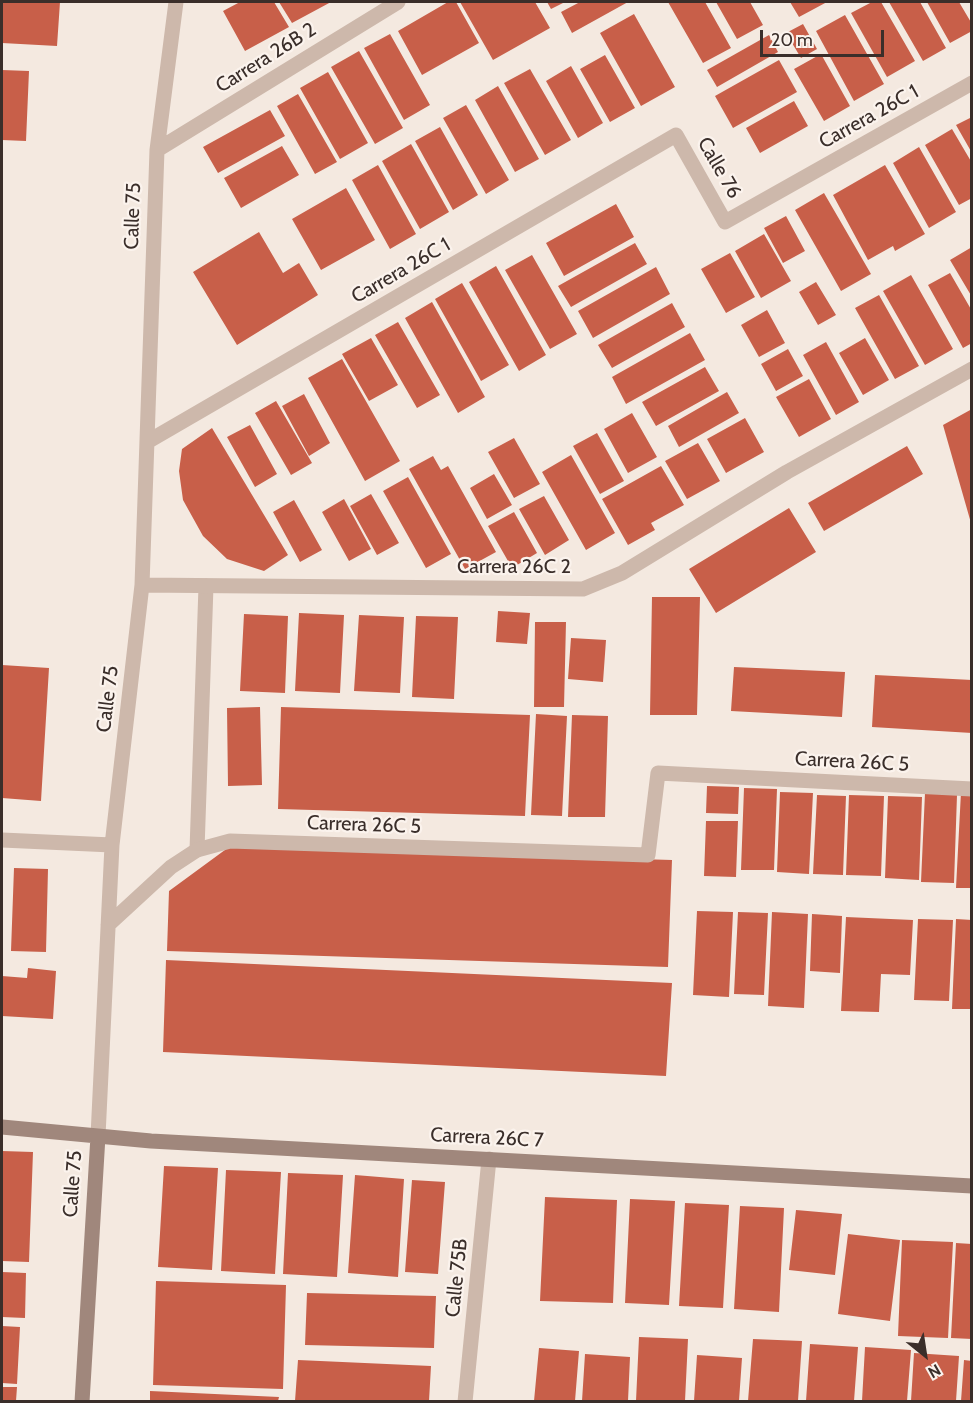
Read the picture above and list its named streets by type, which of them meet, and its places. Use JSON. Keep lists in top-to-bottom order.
{
  "streets": {
    "street": [
      "Carrera 26B 2",
      "Carrera 26C 1",
      "Calle 76",
      "Calle 75",
      "Carrera 26C 2",
      "Carrera 26C 5",
      "Carrera 26C 7",
      "Calle 75B"
    ]
  },
  "crossings": [
    ["Carrera 26B 2", "Calle 75"],
    ["Carrera 26C 1", "Calle 76"],
    ["Carrera 26C 1", "Calle 75"],
    ["Calle 75", "Carrera 26C 2"],
    ["Calle 75", "Carrera 26C 5"],
    ["Calle 75", "Carrera 26C 7"],
    ["Carrera 26C 7", "Calle 75B"]
  ],
  "scale_bar": "20 m",
  "north": "bottom right"
}
